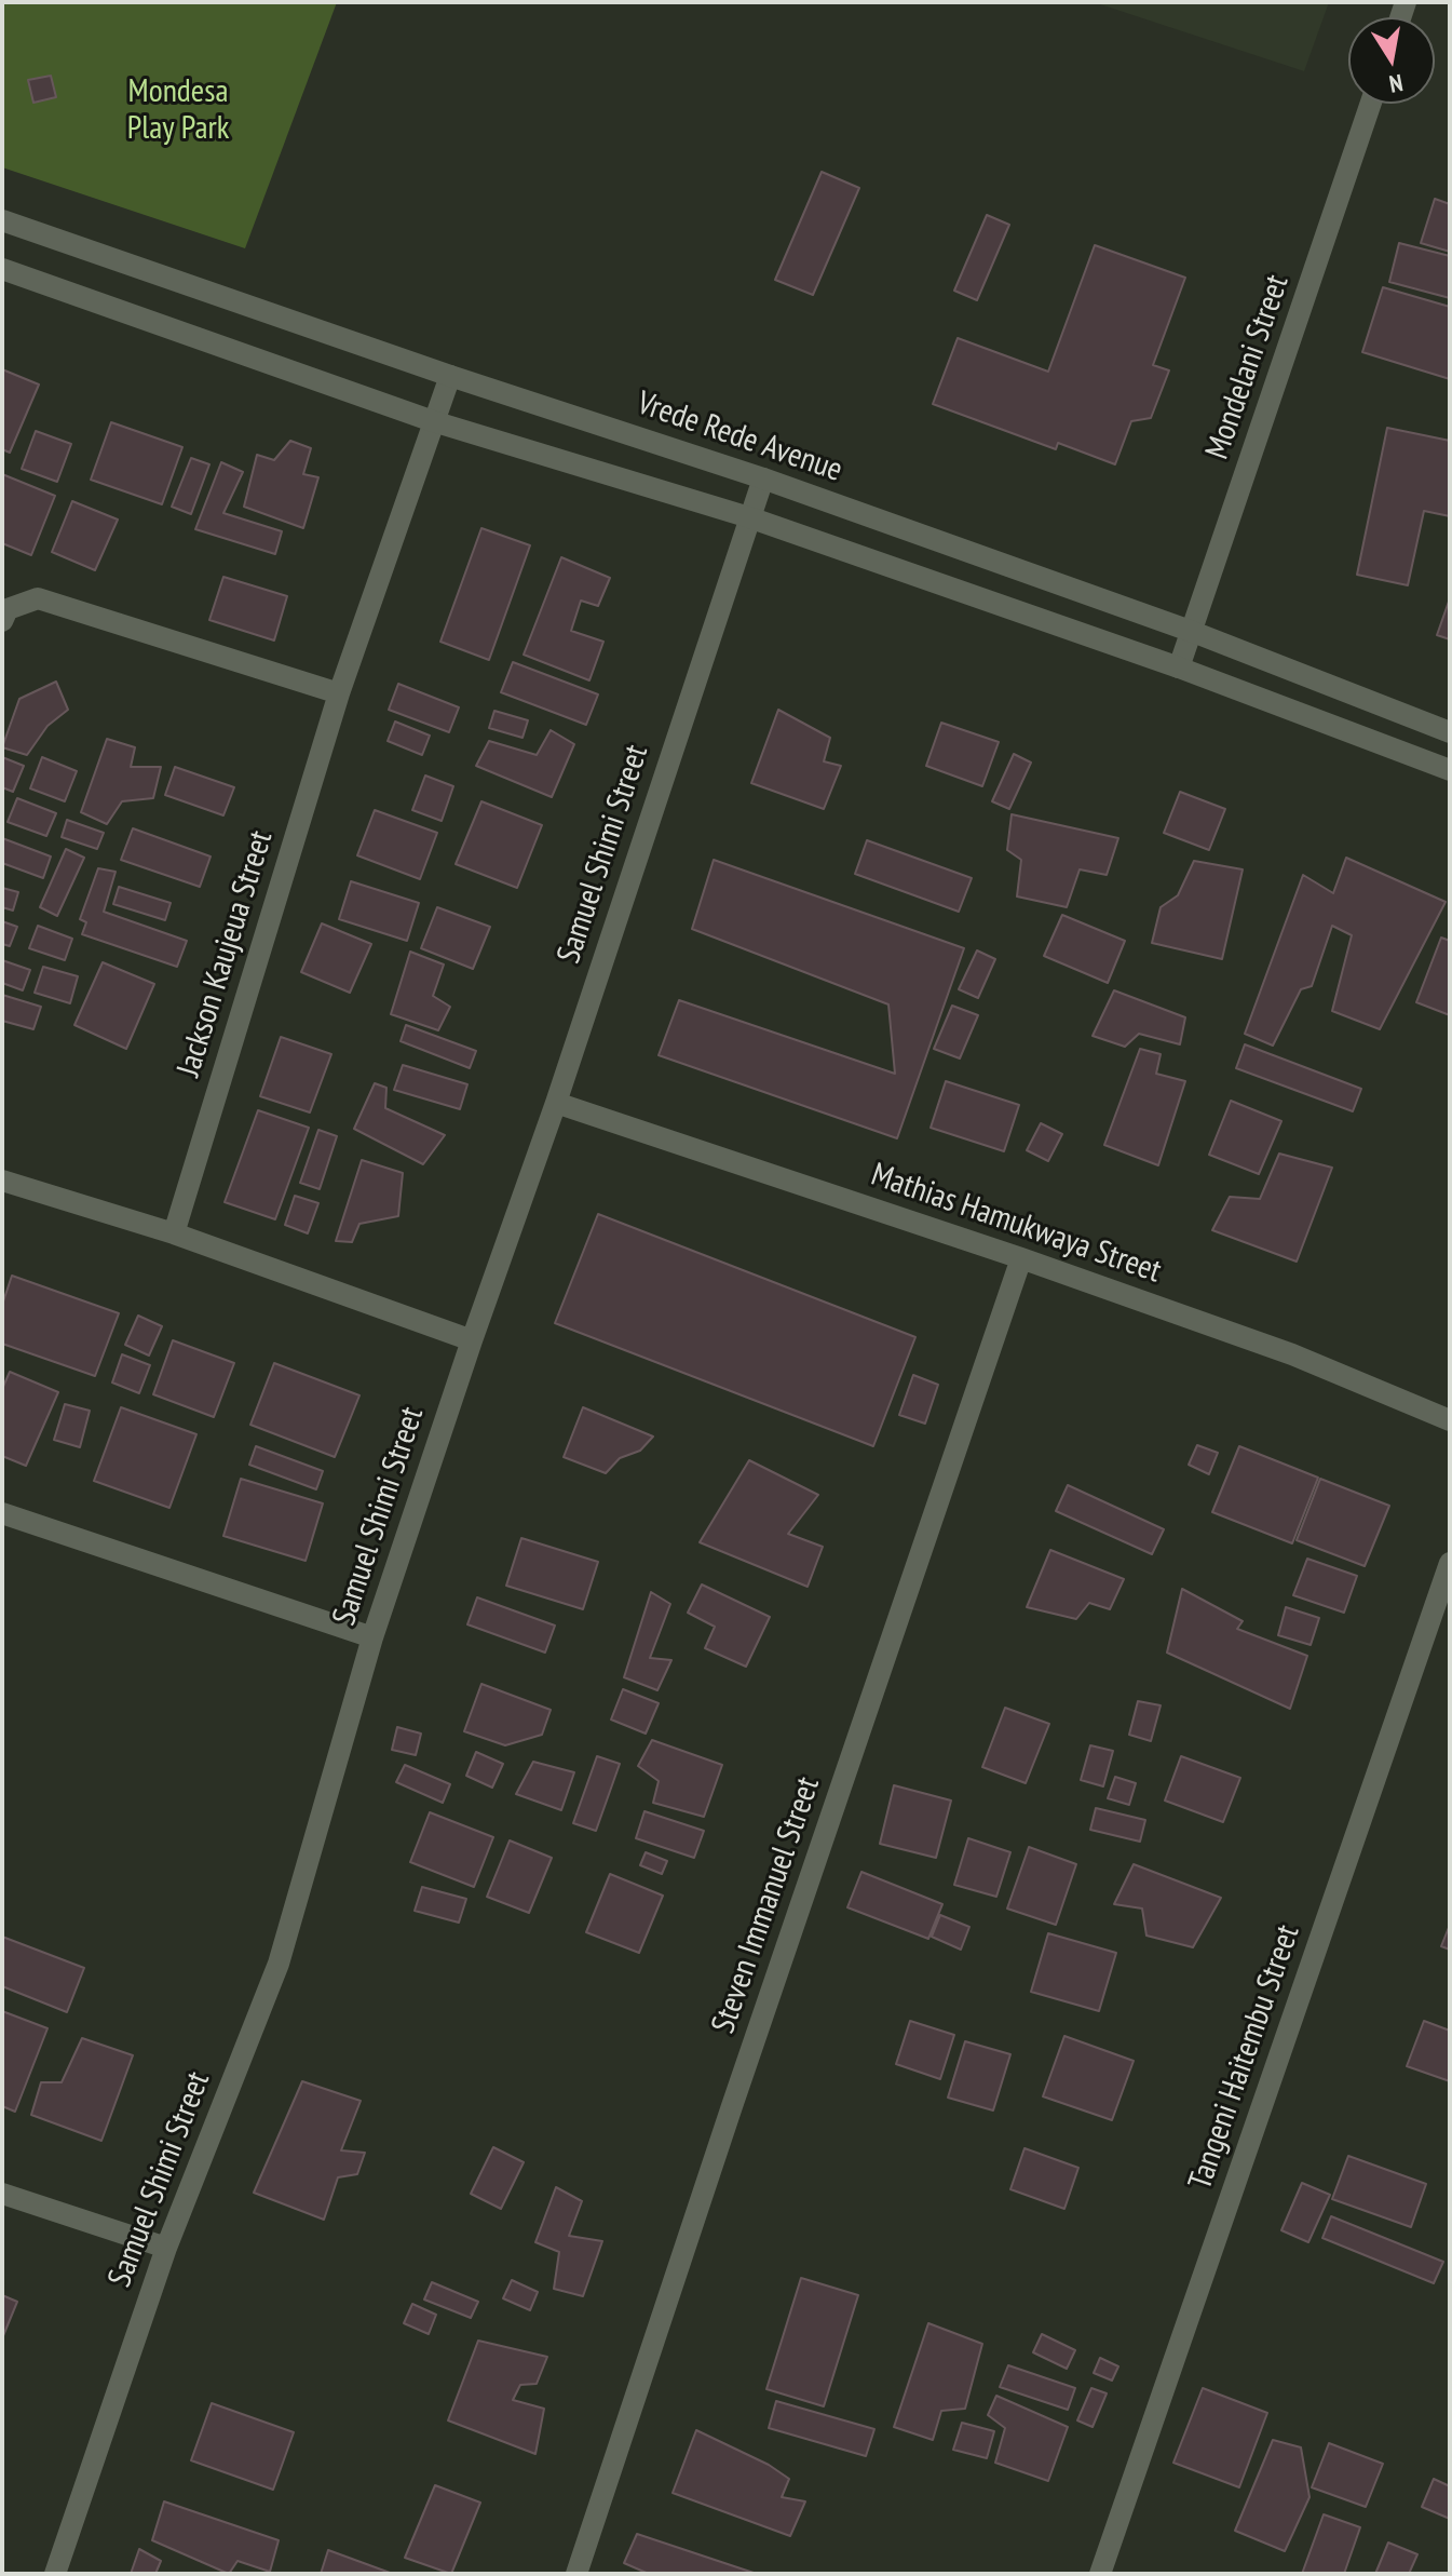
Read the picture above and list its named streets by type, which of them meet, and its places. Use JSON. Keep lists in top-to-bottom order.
{
  "streets": {
    "street": [
      "Mondelani Street",
      "Vrede Rede Avenue",
      "Samuel Shimi Street",
      "Jackson Kaujeua Street",
      "Mathias Hamukwaya Street",
      "Steven Immanuel Street",
      "Tangeni Haitembu Street"
    ]
  },
  "crossings": [
    ["Mondelani Street", "Vrede Rede Avenue"],
    ["Vrede Rede Avenue", "Samuel Shimi Street"],
    ["Vrede Rede Avenue", "Jackson Kaujeua Street"],
    ["Samuel Shimi Street", "Mathias Hamukwaya Street"],
    ["Mathias Hamukwaya Street", "Steven Immanuel Street"]
  ],
  "parks": ["Mondesa Play Park"],
  "north": "bottom"
}
